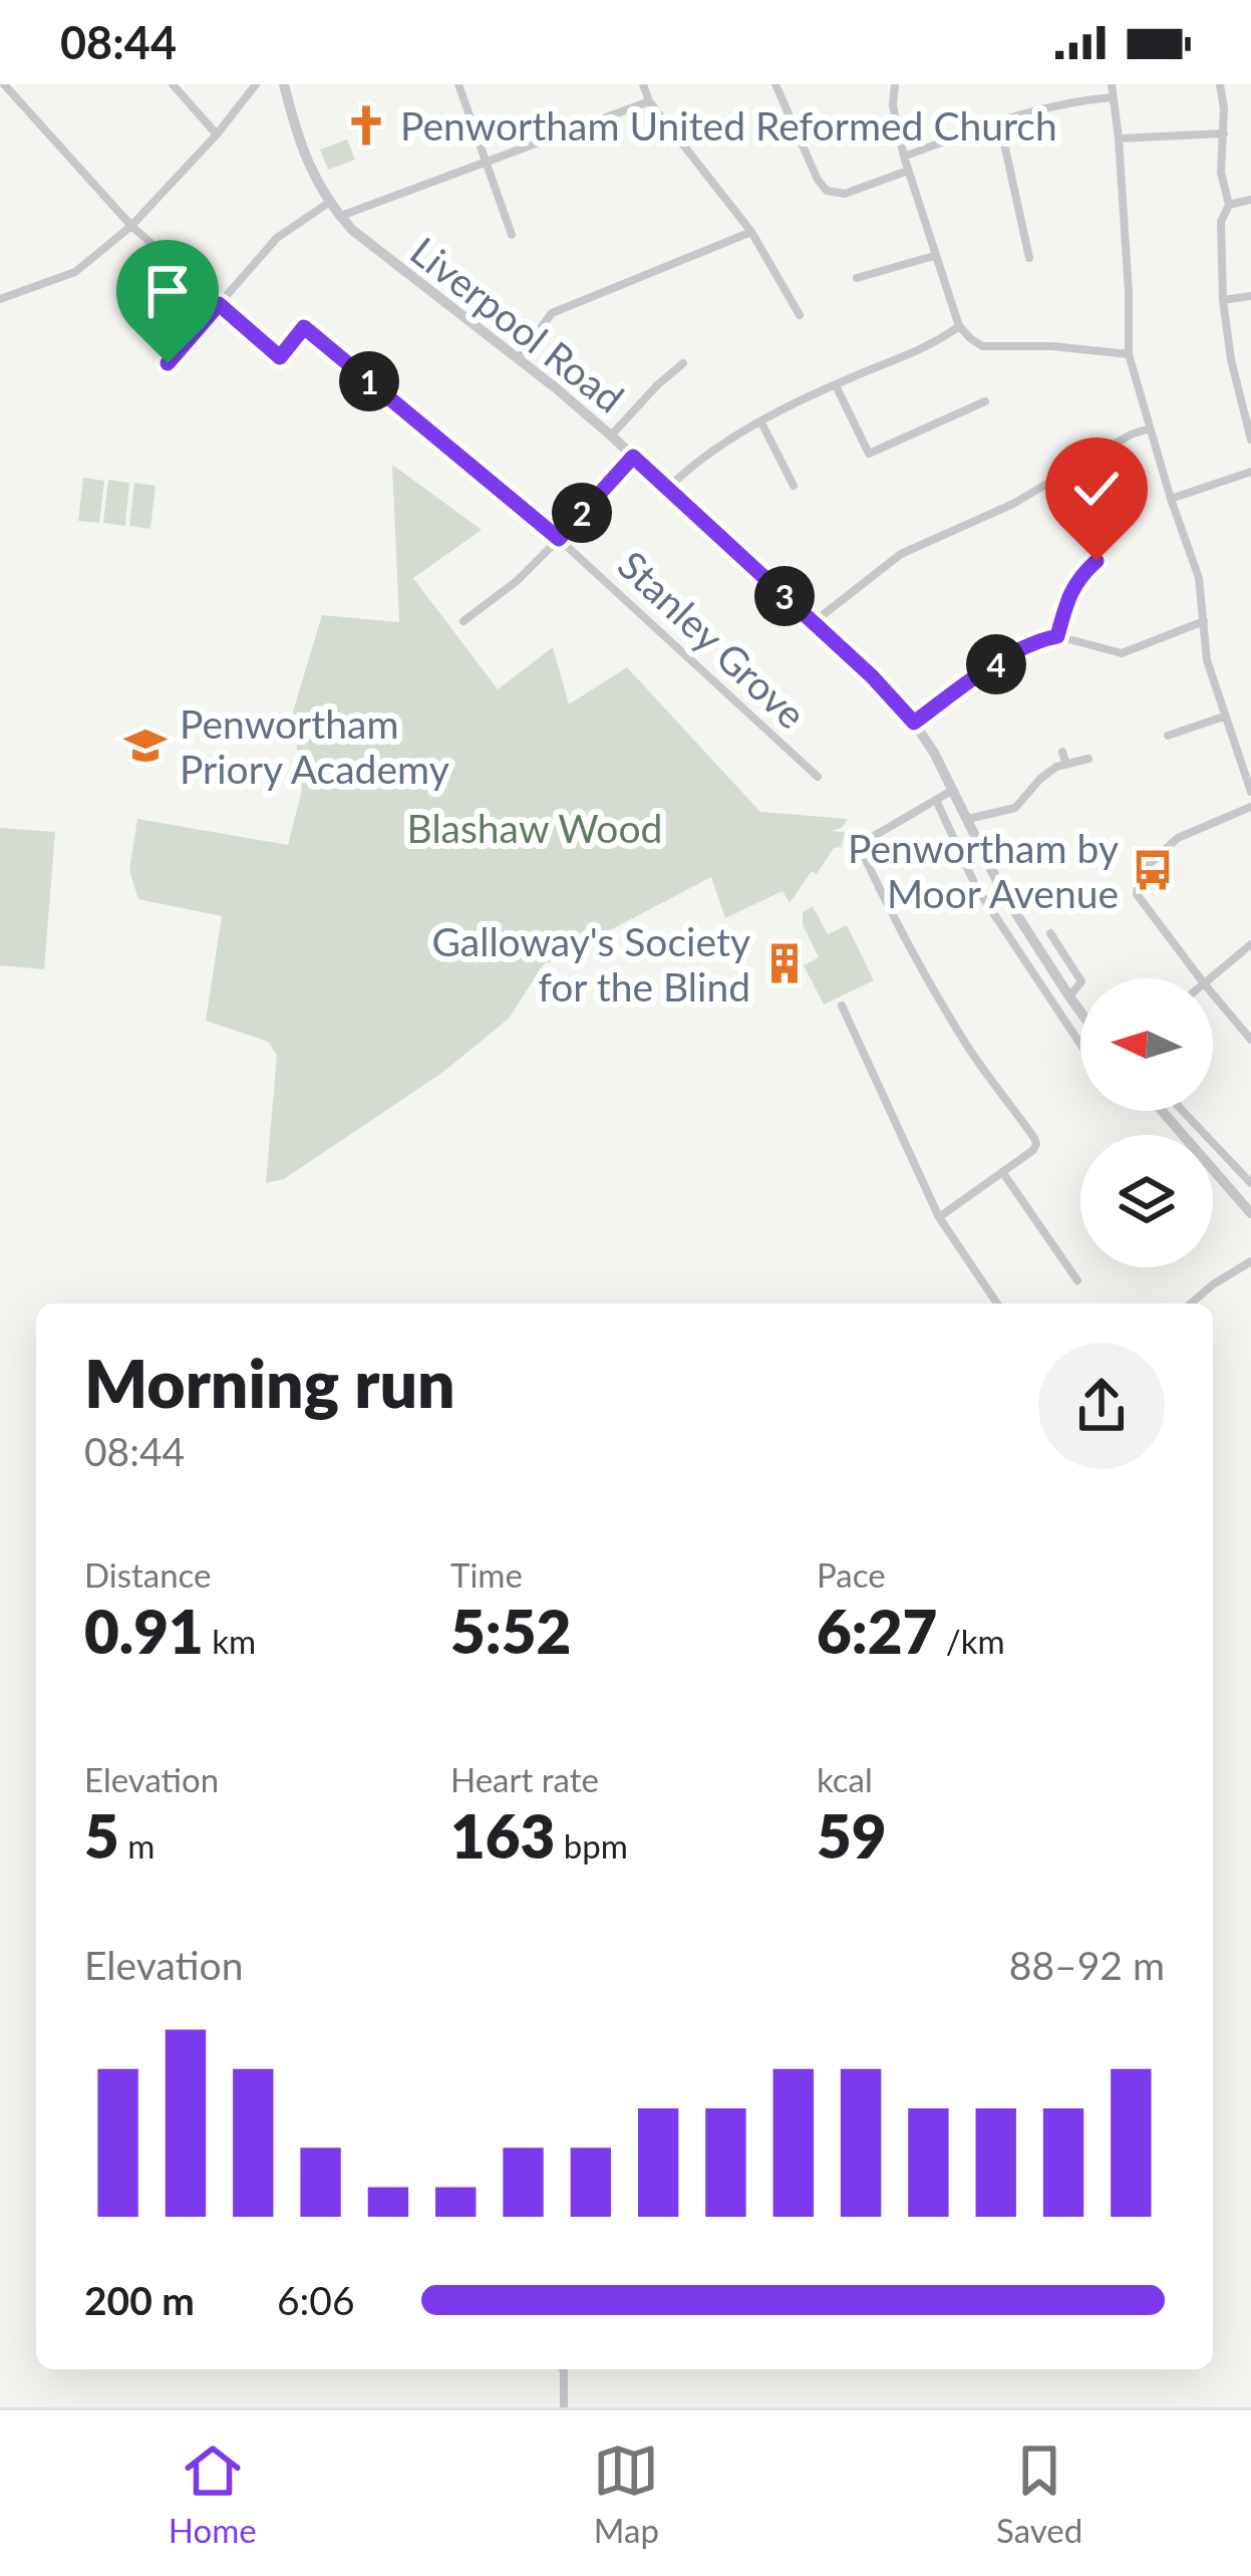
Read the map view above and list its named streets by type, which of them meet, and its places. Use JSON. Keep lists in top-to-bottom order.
{
  "streets": {
    "street": ["Liverpool Road", "Stanley Grove"]
  },
  "parks": ["Blashaw Wood"],
  "places": {
    "church": ["Penwortham United Reformed Church"],
    "school or university": ["Penwortham Priory Academy"],
    "bus stop": ["Penwortham by Moor Avenue"],
    "building": ["Galloway's Society for the Blind"]
  },
  "north": "left",
  "page": {
    "status": "08:44",
    "pins": [
      "1",
      "2",
      "3",
      "4"
    ],
    "heading": ["Morning run", "08:44"],
    "stats": [
      ["Distance", "0.91 km"],
      ["Time", "5:52"],
      ["Pace", "6:27 /km"],
      ["Elevation", "5 m"],
      ["Heart rate", "163 bpm"],
      ["kcal", "59"]
    ],
    "chart": ["Elevation", "88–92 m"],
    "list": [
      {
        "name": "200 m",
        "note": "6:06"
      }
    ],
    "tabs": ["Home", "Map", "Saved"]
  }
}
